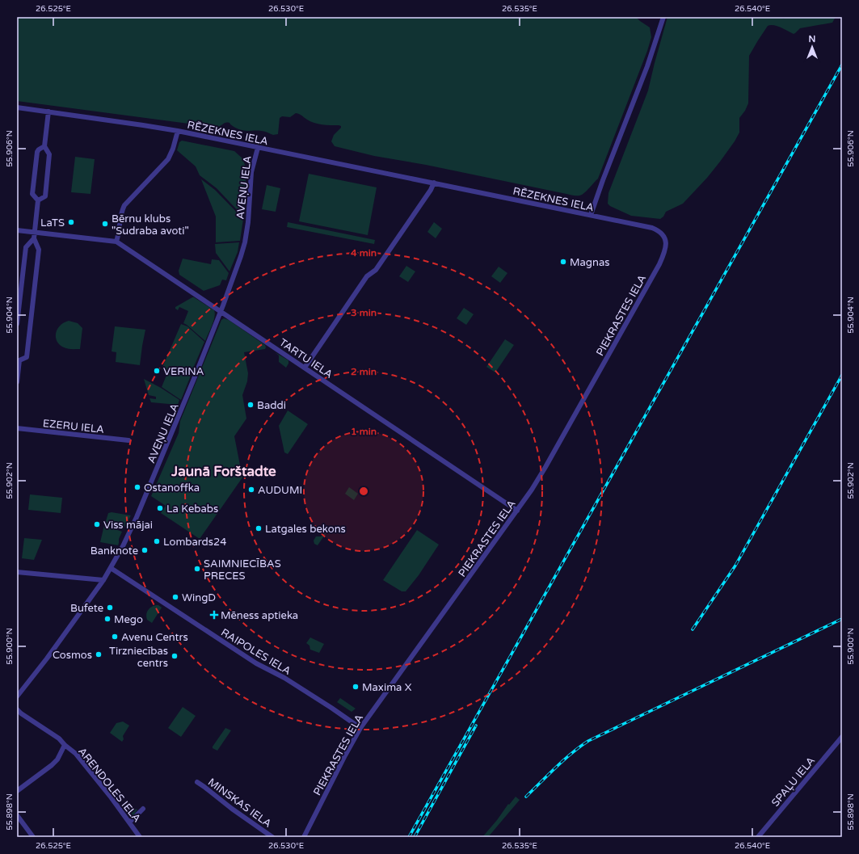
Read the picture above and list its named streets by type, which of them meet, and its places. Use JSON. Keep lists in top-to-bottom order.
{
  "streets": {
    "street": [
      "RĒZEKNES IELA",
      "AVEŅU IELA",
      "PIEKRASTES IELA",
      "TARTU IELA",
      "EZERU IELA",
      "RAIPOLES IELA",
      "SPAĻU IELA",
      "ARENDOLES IELA",
      "MINSKAS IELA"
    ]
  },
  "crossings": [
    ["RĒZEKNES IELA", "AVEŅU IELA"],
    ["RĒZEKNES IELA", "PIEKRASTES IELA"],
    ["AVEŅU IELA", "TARTU IELA"],
    ["AVEŅU IELA", "RAIPOLES IELA"],
    ["PIEKRASTES IELA", "TARTU IELA"],
    ["PIEKRASTES IELA", "RAIPOLES IELA"]
  ],
  "districts": ["Jaunā Forštadte"],
  "places": {
    "other": [
      "LaTS",
      "Bērnu klubs \"Sudraba avoti\"",
      "Magnas",
      "VERINA",
      "Baddi",
      "Ostanoffka",
      "AUDUMI",
      "La Kebabs",
      "Viss mājai",
      "Latgales bekons",
      "Lombards24",
      "Banknote",
      "SAIMNIECĪBAS PRECES",
      "WingD",
      "Bufete",
      "Mego",
      "Avenu Centrs",
      "Cosmos",
      "Tirzniecības centrs",
      "Maxima X"
    ],
    "health": ["Mēness aptieka"]
  },
  "north": "top",
  "coordinates": [
    "26.525°E",
    "26.530°E",
    "26.535°E",
    "26.540°E",
    "55.906°N",
    "55.904°N",
    "55.902°N",
    "55.900°N",
    "55.898°N"
  ],
  "rings": [
    "4 min",
    "3 min",
    "2 min",
    "1 min"
  ]
}
